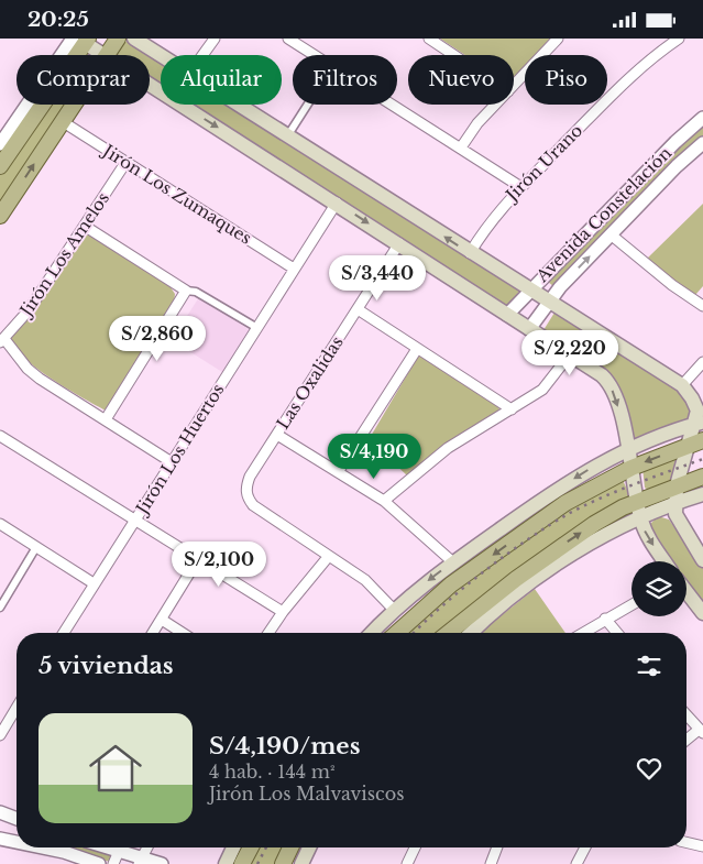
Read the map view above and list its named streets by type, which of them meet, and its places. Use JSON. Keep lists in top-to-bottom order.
{
  "streets": {
    "street": [
      "Jirón Urano",
      "Jirón Los Zumaques",
      "Avenida Constelación",
      "Jirón Los Amelos",
      "Las Oxalidas",
      "Jirón Los Huertos"
    ]
  },
  "crossings": [
    ["Jirón Los Zumaques", "Jirón Los Amelos"],
    ["Jirón Los Zumaques", "Jirón Los Huertos"]
  ],
  "page": {
    "status": "20:25",
    "chip": [
      "Comprar",
      "Alquilar",
      "Filtros",
      "Nuevo",
      "Piso"
    ],
    "price": [
      "S/3,440",
      "S/2,860",
      "S/2,220",
      "S/4,190",
      "S/2,100"
    ],
    "heading": "5 viviendas",
    "list": [
      {
        "name": "S/4,190/mes",
        "note": "4 hab. · 144 m² · Jirón Los Malvaviscos"
      }
    ]
  }
}
